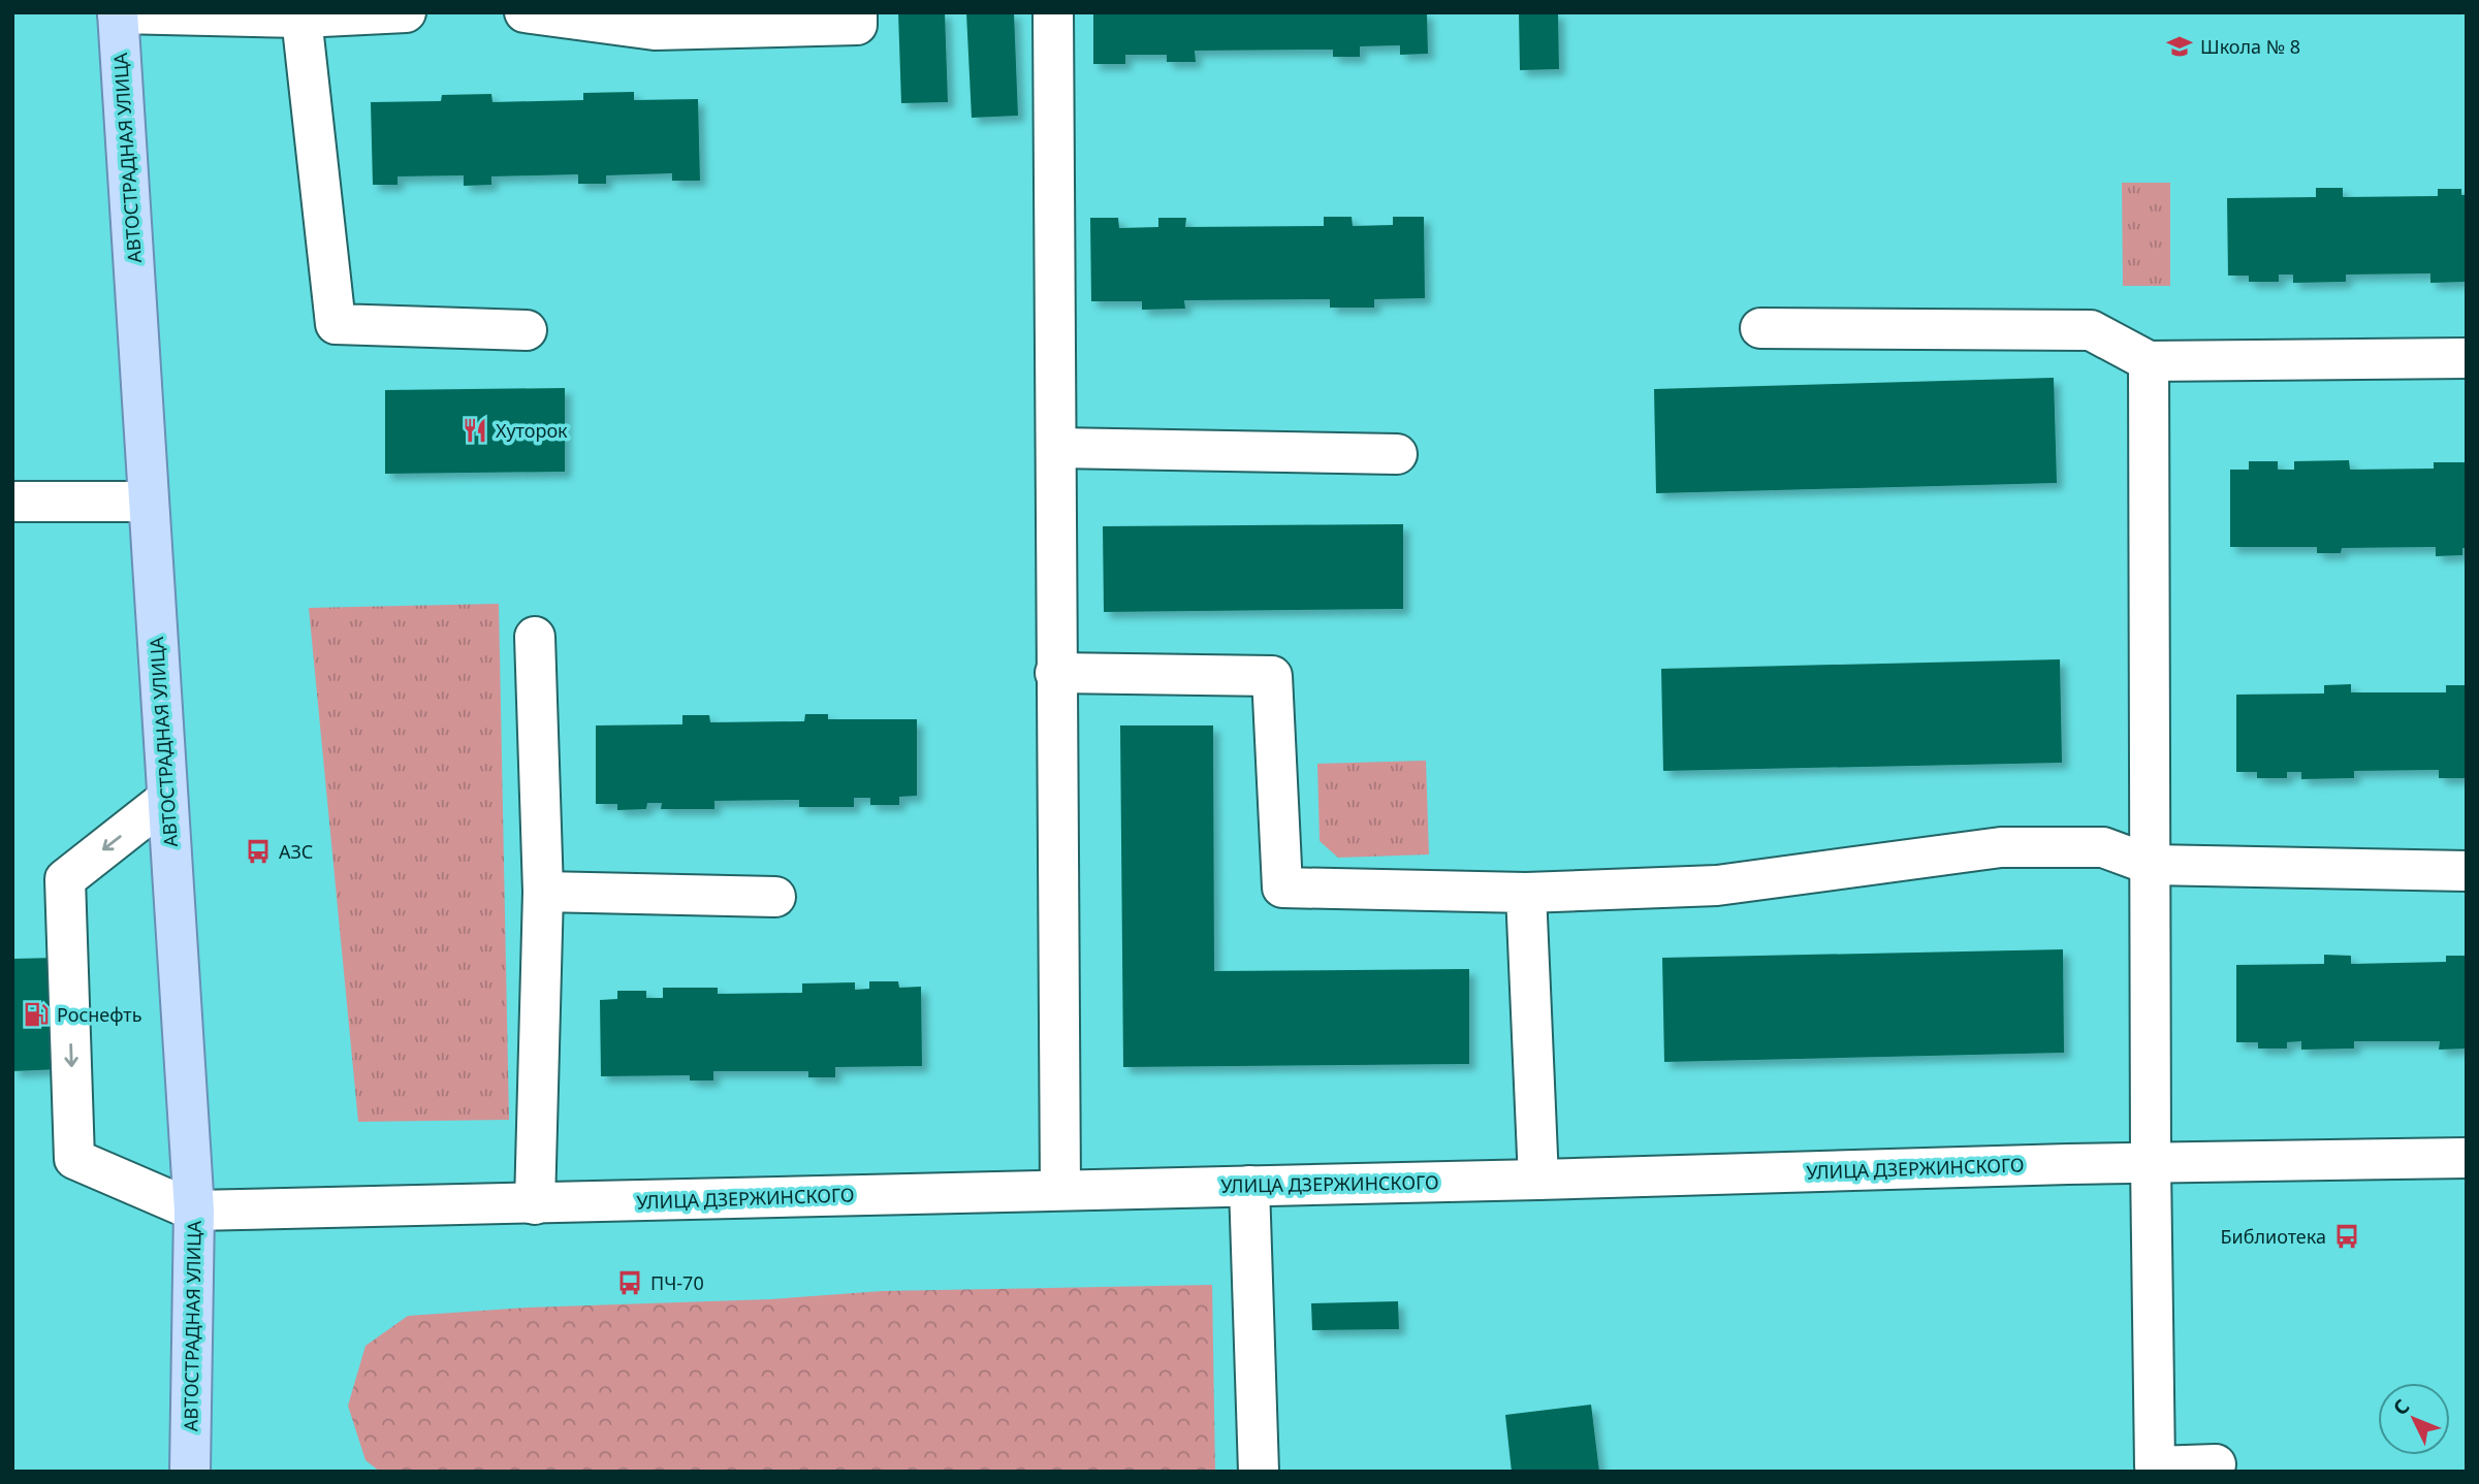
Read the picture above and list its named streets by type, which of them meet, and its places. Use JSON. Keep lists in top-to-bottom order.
{
  "streets": {
    "main road": ["АВТОСТРАДНАЯ УЛИЦА"],
    "street": ["УЛИЦА ДЗЕРЖИНСКОГО"]
  },
  "crossings": [
    ["АВТОСТРАДНАЯ УЛИЦА", "УЛИЦА ДЗЕРЖИНСКОГО"]
  ],
  "places": {
    "school or university": ["Школа № 8"],
    "restaurant": ["Хуторок"],
    "bus stop": ["АЗС", "Библиотека", "ПЧ-70"],
    "fuel station": ["Роснефть"]
  },
  "north": "top left"
}
